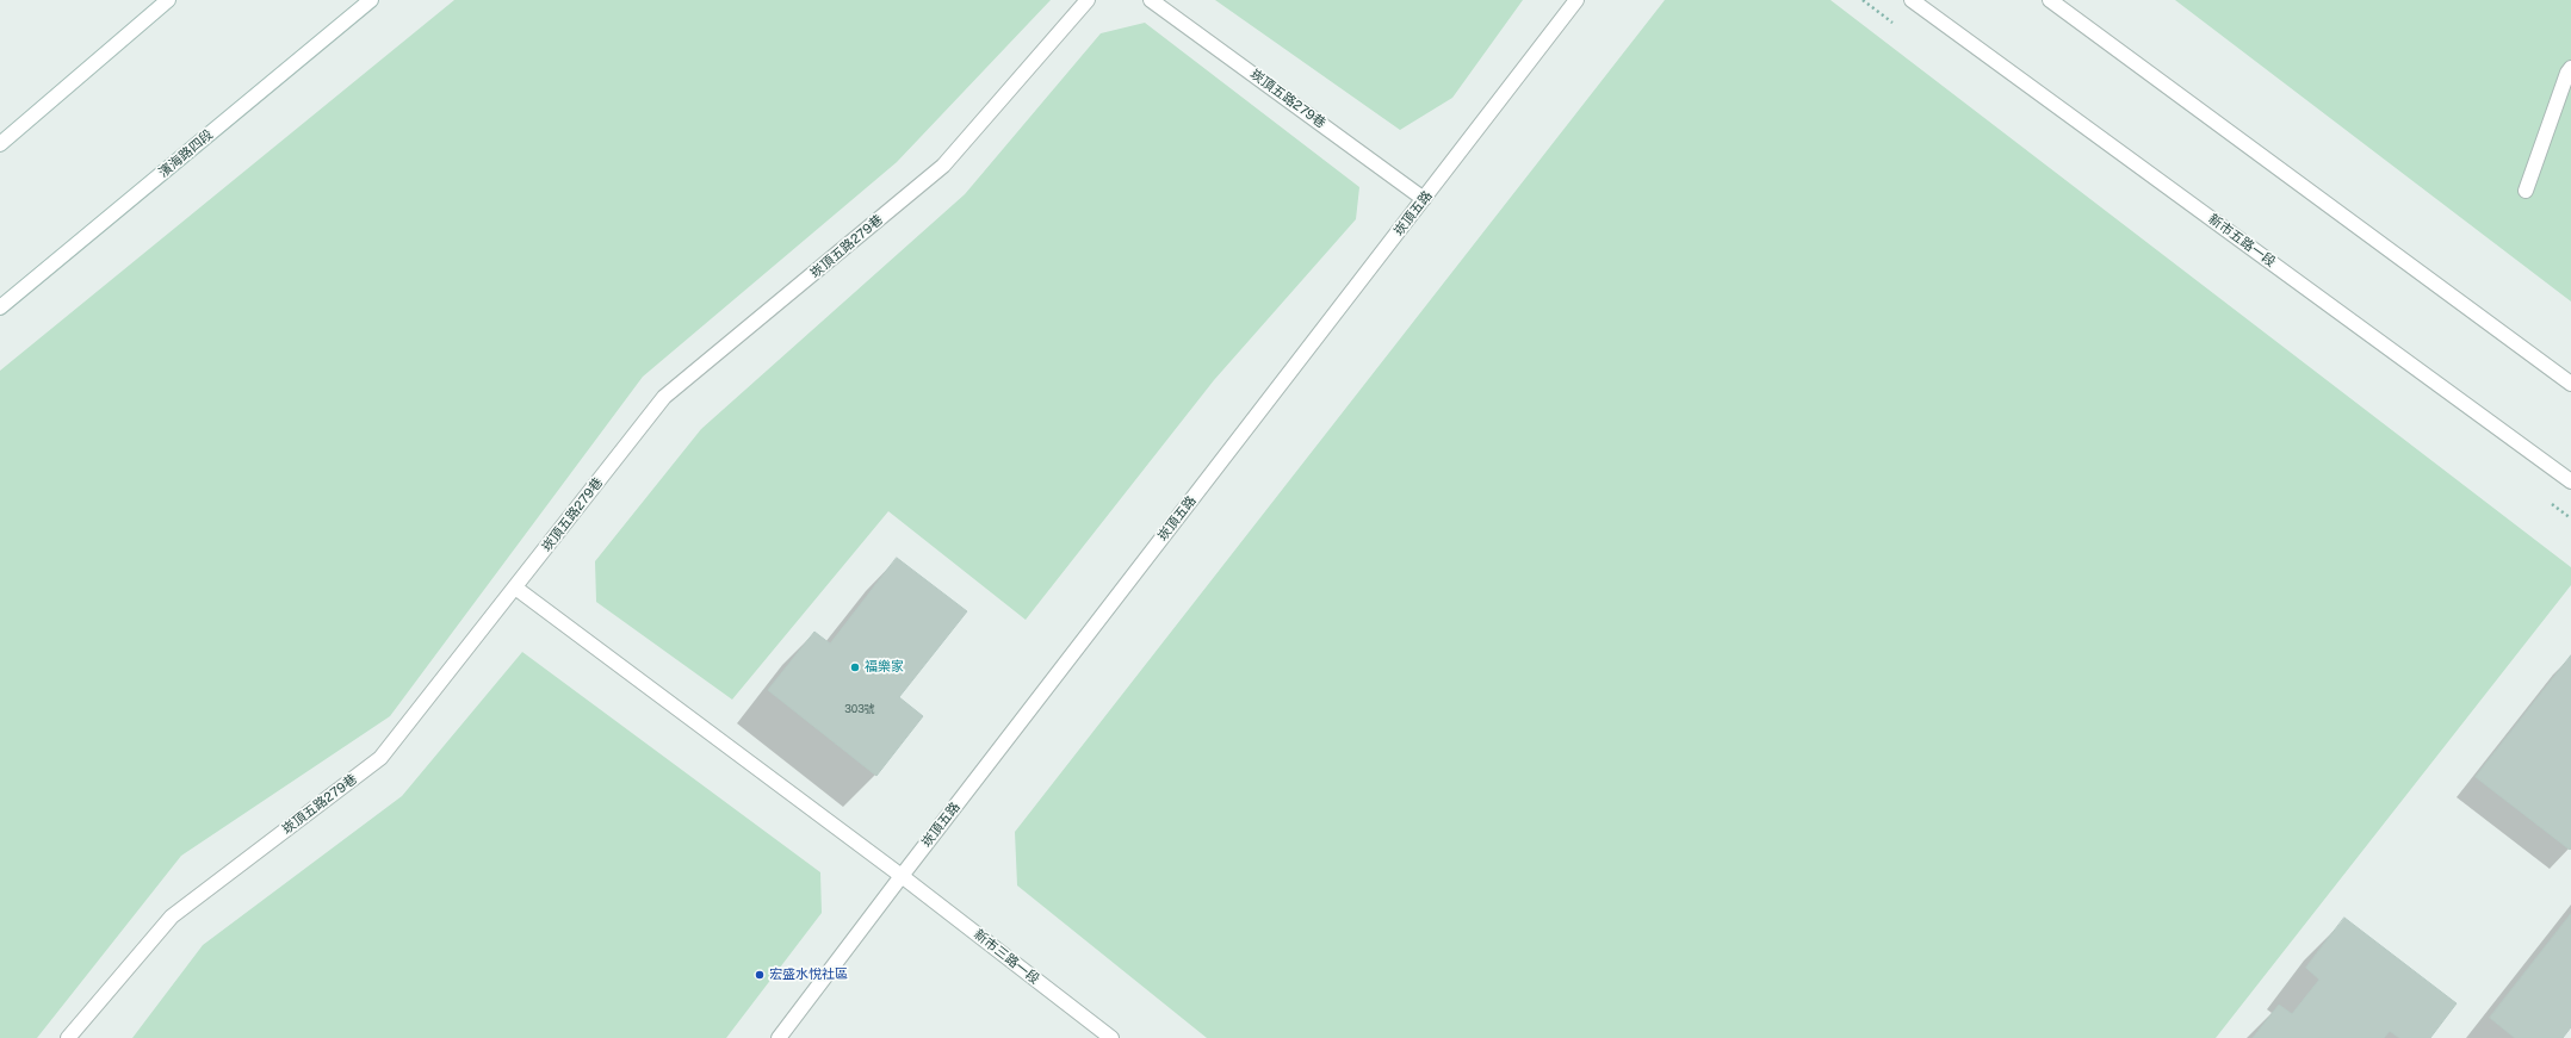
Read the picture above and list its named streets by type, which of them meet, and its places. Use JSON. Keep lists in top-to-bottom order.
{
  "streets": {
    "street": [
      "崁頂五路279巷",
      "濱海路四段",
      "崁頂五路",
      "新市五路一段",
      "新市三路一段"
    ]
  },
  "crossings": [
    ["崁頂五路279巷", "崁頂五路"],
    ["崁頂五路279巷", "新市三路一段"],
    ["崁頂五路", "新市三路一段"]
  ],
  "places": ["福樂家", "宏盛水悅社區"],
  "house_numbers": ["303號"]
}
